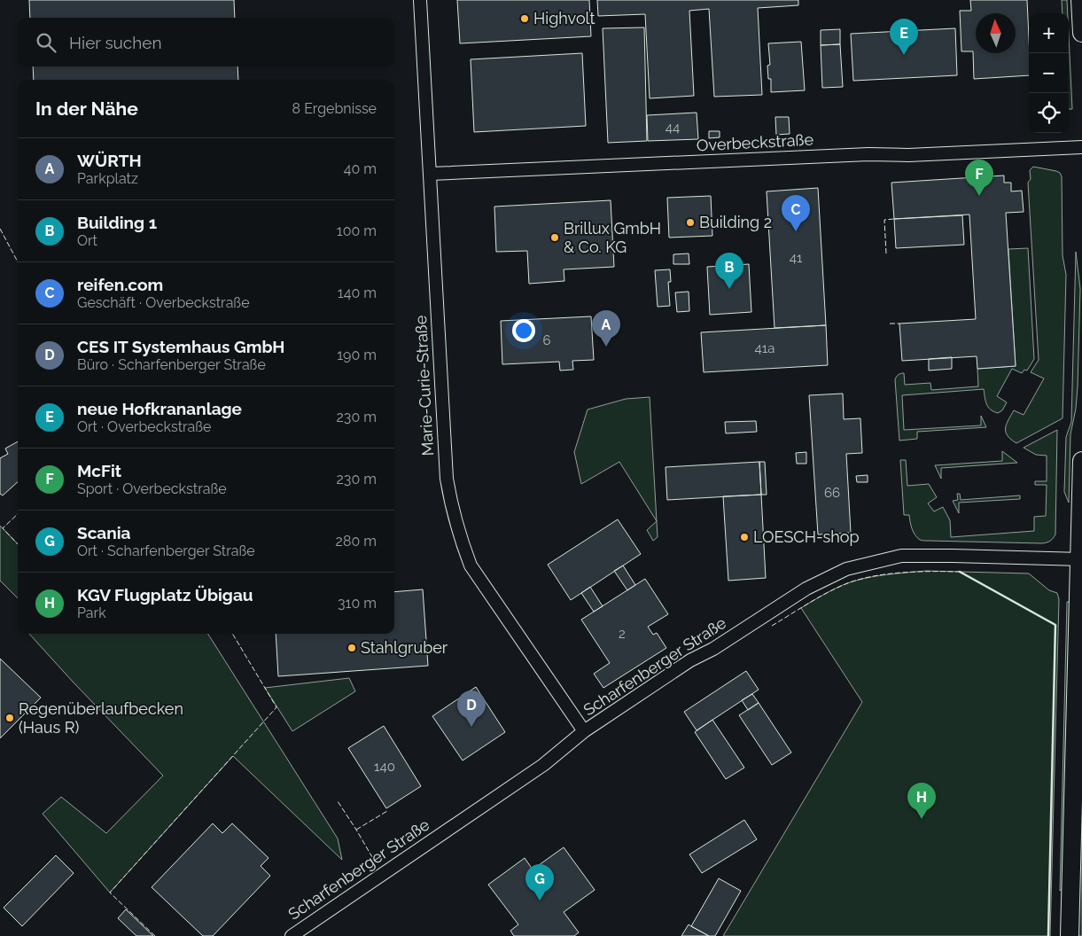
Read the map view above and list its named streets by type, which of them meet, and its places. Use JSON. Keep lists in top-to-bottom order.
{
  "streets": {
    "street": ["Overbeckstraße", "Marie-Curie-Straße", "Scharfenberger Straße"]
  },
  "crossings": [
    ["Overbeckstraße", "Marie-Curie-Straße"],
    ["Marie-Curie-Straße", "Scharfenberger Straße"]
  ],
  "places": [
    "Highvolt",
    "Building 2",
    "Brillux GmbH & Co. KG",
    "LOESCH-shop",
    "Stahlgruber",
    "Regenüberlaufbecken (Haus R)"
  ],
  "house_numbers": [
    "44",
    "41",
    "6",
    "41a",
    "66",
    "2",
    "140"
  ],
  "north": "top",
  "page": {
    "map_buttons": ["+", "−"],
    "search": "Hier suchen",
    "pins": [
      "E",
      "F",
      "C",
      "B",
      "A",
      "D",
      "H",
      "G"
    ],
    "heading": ["In der Nähe", "8 Ergebnisse"],
    "list": [
      {
        "mark": "A",
        "name": "WÜRTH",
        "note": "Parkplatz",
        "value": "40 m"
      },
      {
        "mark": "B",
        "name": "Building 1",
        "note": "Ort",
        "value": "100 m"
      },
      {
        "mark": "C",
        "name": "reifen.com",
        "note": "Geschäft · Overbeckstraße",
        "value": "140 m"
      },
      {
        "mark": "D",
        "name": "CES IT Systemhaus GmbH",
        "note": "Büro · Scharfenberger Straße",
        "value": "190 m"
      },
      {
        "mark": "E",
        "name": "neue Hofkrananlage",
        "note": "Ort · Overbeckstraße",
        "value": "230 m"
      },
      {
        "mark": "F",
        "name": "McFit",
        "note": "Sport · Overbeckstraße",
        "value": "230 m"
      },
      {
        "mark": "G",
        "name": "Scania",
        "note": "Ort · Scharfenberger Straße",
        "value": "280 m"
      },
      {
        "mark": "H",
        "name": "KGV Flugplatz Übigau",
        "note": "Park",
        "value": "310 m"
      }
    ]
  }
}
